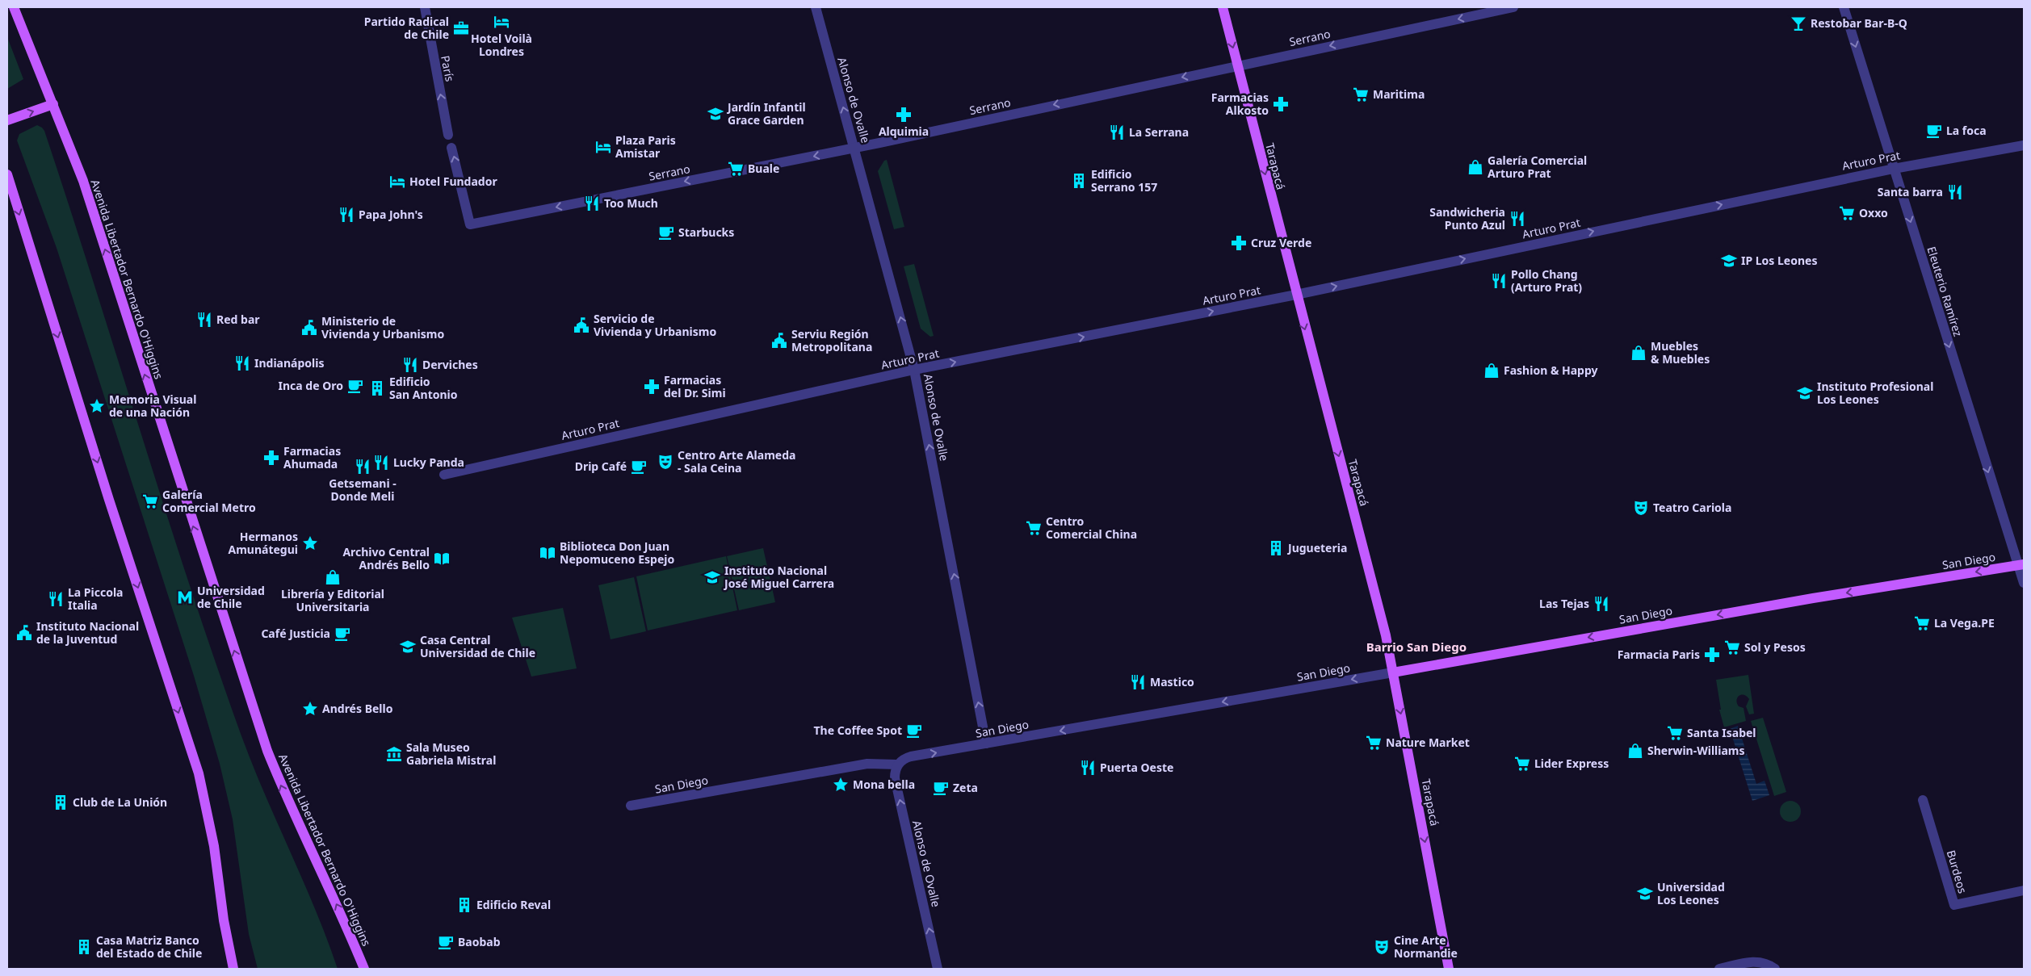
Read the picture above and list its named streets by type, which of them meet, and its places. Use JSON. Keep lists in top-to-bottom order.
{
  "streets": {
    "main road": ["Tarapacá", "Avenida Libertador Bernardo O'Higgins", "San Diego"],
    "street": [
      "Serrano",
      "París",
      "Alonso de Ovalle",
      "Arturo Prat",
      "Eleuterio Ramírez",
      "Burdeos"
    ]
  },
  "crossings": [
    ["Serrano", "Alonso de Ovalle"],
    ["Serrano", "Tarapacá"],
    ["Alonso de Ovalle", "Arturo Prat"],
    ["Alonso de Ovalle", "San Diego"],
    ["Arturo Prat", "Tarapacá"],
    ["Arturo Prat", "Eleuterio Ramírez"],
    ["Tarapacá", "San Diego"],
    ["Eleuterio Ramírez", "San Diego"]
  ],
  "one_way": [
    "Serrano",
    "París",
    "Alonso de Ovalle",
    "Arturo Prat",
    "Tarapacá",
    "Eleuterio Ramírez",
    "San Diego"
  ],
  "districts": ["Barrio San Diego"],
  "places": {
    "hotel": ["Hotel Voilà Londres", "Plaza Paris Amistar", "Hotel Fundador"],
    "bar": ["Restobar Bar-B-Q"],
    "office": ["Partido Radical de Chile"],
    "supermarket": [
      "Maritima",
      "Buale",
      "Oxxo",
      "Galería Comercial Metro",
      "Centro Comercial China",
      "La Vega.PE",
      "Sol y Pesos",
      "Santa Isabel",
      "Nature Market",
      "Lider Express"
    ],
    "pharmacy": [
      "Farmacias Alkosto",
      "Alquimia",
      "Cruz Verde",
      "Farmacias del Dr. Simi",
      "Farmacias Ahumada",
      "Farmacia Paris"
    ],
    "school or university": [
      "Jardín Infantil Grace Garden",
      "IP Los Leones",
      "Instituto Profesional Los Leones",
      "Instituto Nacional José Miguel Carrera",
      "Casa Central Universidad de Chile",
      "Universidad Los Leones"
    ],
    "cafe": [
      "La foca",
      "Starbucks",
      "Inca de Oro",
      "Drip Café",
      "Café Justicia",
      "The Coffee Spot",
      "Zeta",
      "Baobab"
    ],
    "restaurant": [
      "La Serrana",
      "Santa barra",
      "Too Much",
      "Papa John's",
      "Sandwicheria Punto Azul",
      "Pollo Chang (Arturo Prat)",
      "Red bar",
      "Indianápolis",
      "Derviches",
      "Lucky Panda",
      "Getsemani - Donde Meli",
      "La Piccola Italia",
      "Las Tejas",
      "Mastico",
      "Puerta Oeste"
    ],
    "shop": [
      "Galería Comercial Arturo Prat",
      "Muebles & Muebles",
      "Fashion & Happy",
      "Librería y Editorial Universitaria",
      "Sherwin-Williams"
    ],
    "building": [
      "Edificio Serrano 157",
      "Edificio San Antonio",
      "Jugueteria",
      "Club de La Unión",
      "Edificio Reval",
      "Casa Matriz Banco del Estado de Chile"
    ],
    "public building": [
      "Servicio de Vivienda y Urbanismo",
      "Ministerio de Vivienda y Urbanismo",
      "Serviu Región Metropolitana",
      "Instituto Nacional de la Juventud"
    ],
    "place": [
      "Memoria Visual de una Nación",
      "Hermanos Amunátegui",
      "Andrés Bello",
      "Mona bella"
    ],
    "theatre": ["Centro Arte Alameda - Sala Ceina", "Teatro Cariola", "Cine Arte Normandie"],
    "library": ["Biblioteca Don Juan Nepomuceno Espejo", "Archivo Central Andrés Bello"],
    "metro station": ["Universidad de Chile"],
    "museum": ["Sala Museo Gabriela Mistral"]
  }
}
